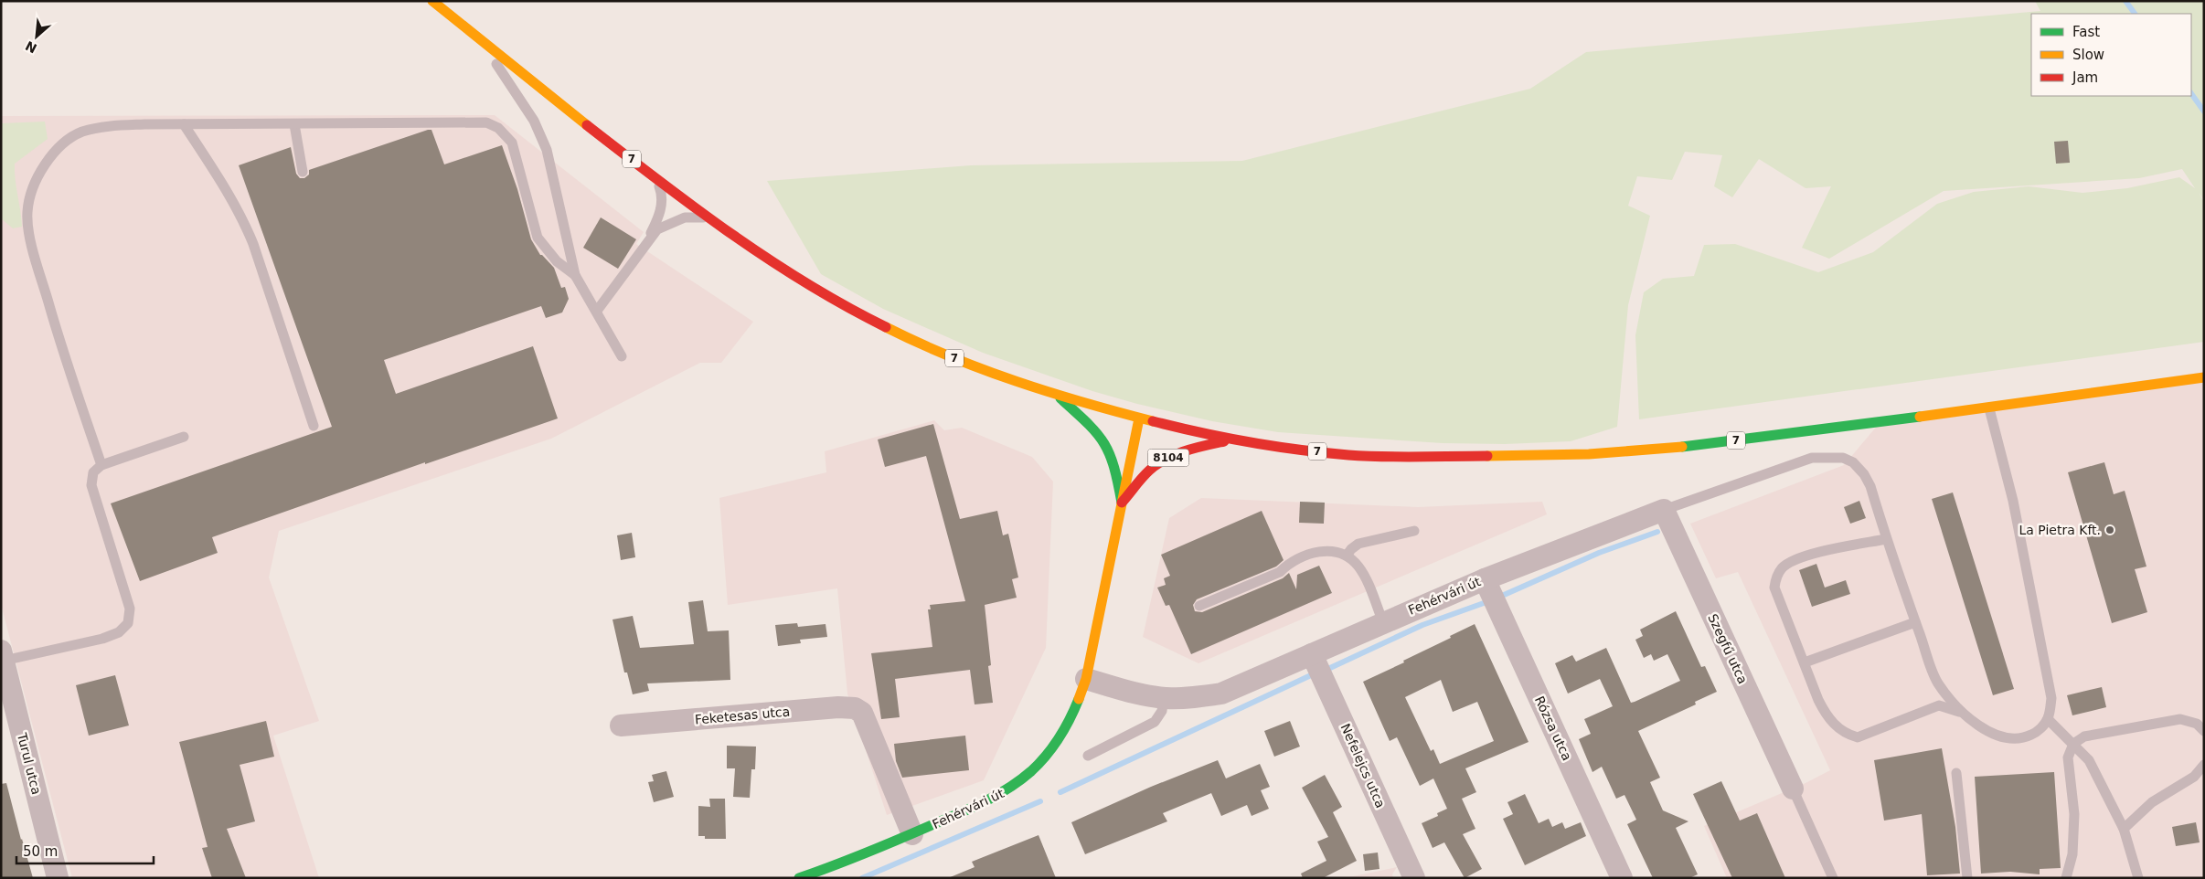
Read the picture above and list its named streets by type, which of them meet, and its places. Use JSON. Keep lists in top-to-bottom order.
{
  "streets": {
    "main road": ["7", "8104", "Fehérvári út"],
    "street": [
      "Szegfű utca",
      "Feketesas utca",
      "Rózsa utca",
      "Turul utca",
      "Nefelejcs utca"
    ]
  },
  "crossings": [
    ["7", "8104"],
    ["7", "Fehérvári út"],
    ["8104", "Fehérvári út"],
    ["Fehérvári út", "Szegfű utca"],
    ["Fehérvári út", "Feketesas utca"],
    ["Fehérvári út", "Rózsa utca"],
    ["Fehérvári út", "Nefelejcs utca"]
  ],
  "places": ["La Pietra Kft."],
  "legend": ["Fast", "Slow", "Jam"],
  "scale_bar": "50 m",
  "north": "bottom left"
}
